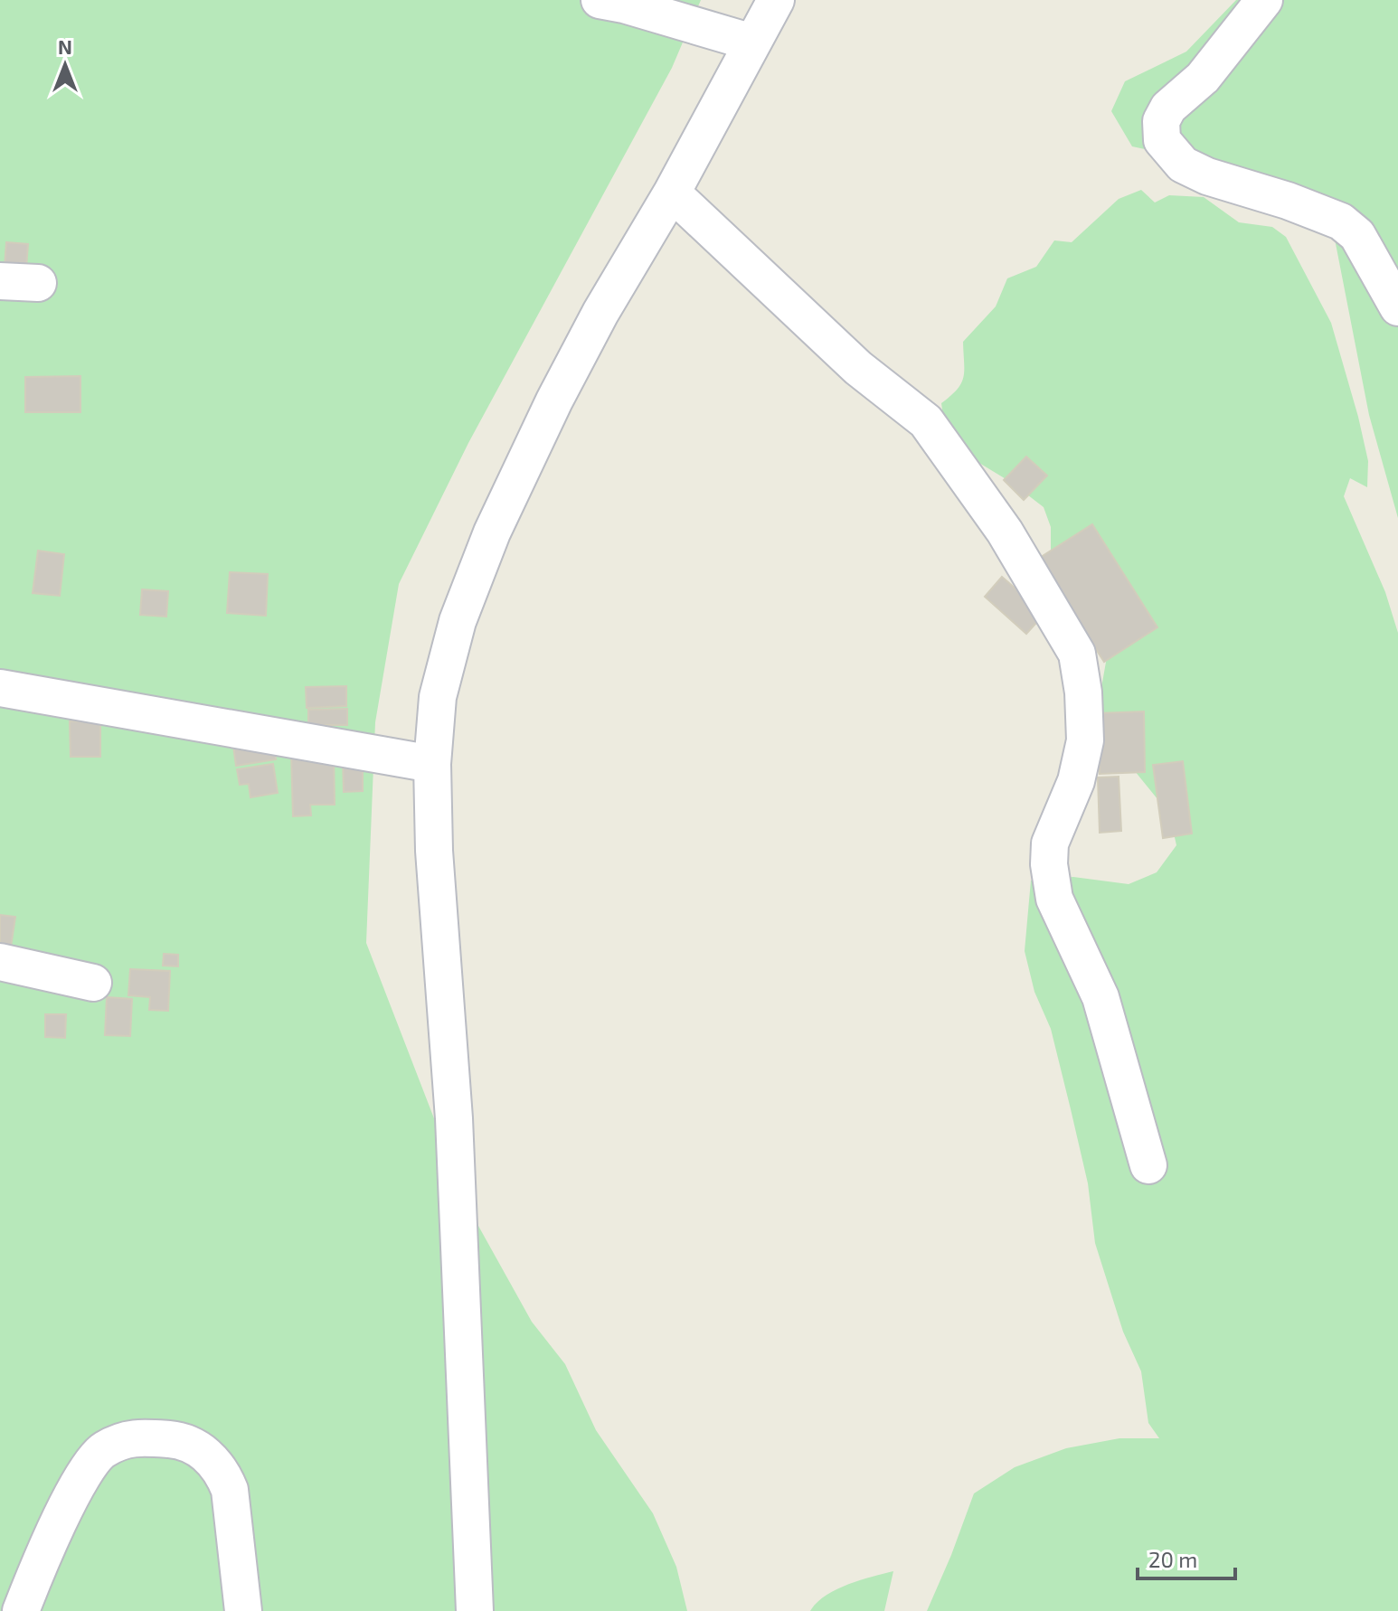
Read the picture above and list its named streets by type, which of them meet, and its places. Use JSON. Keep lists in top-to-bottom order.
{
  "scale_bar": "20 m",
  "north": "top"
}
